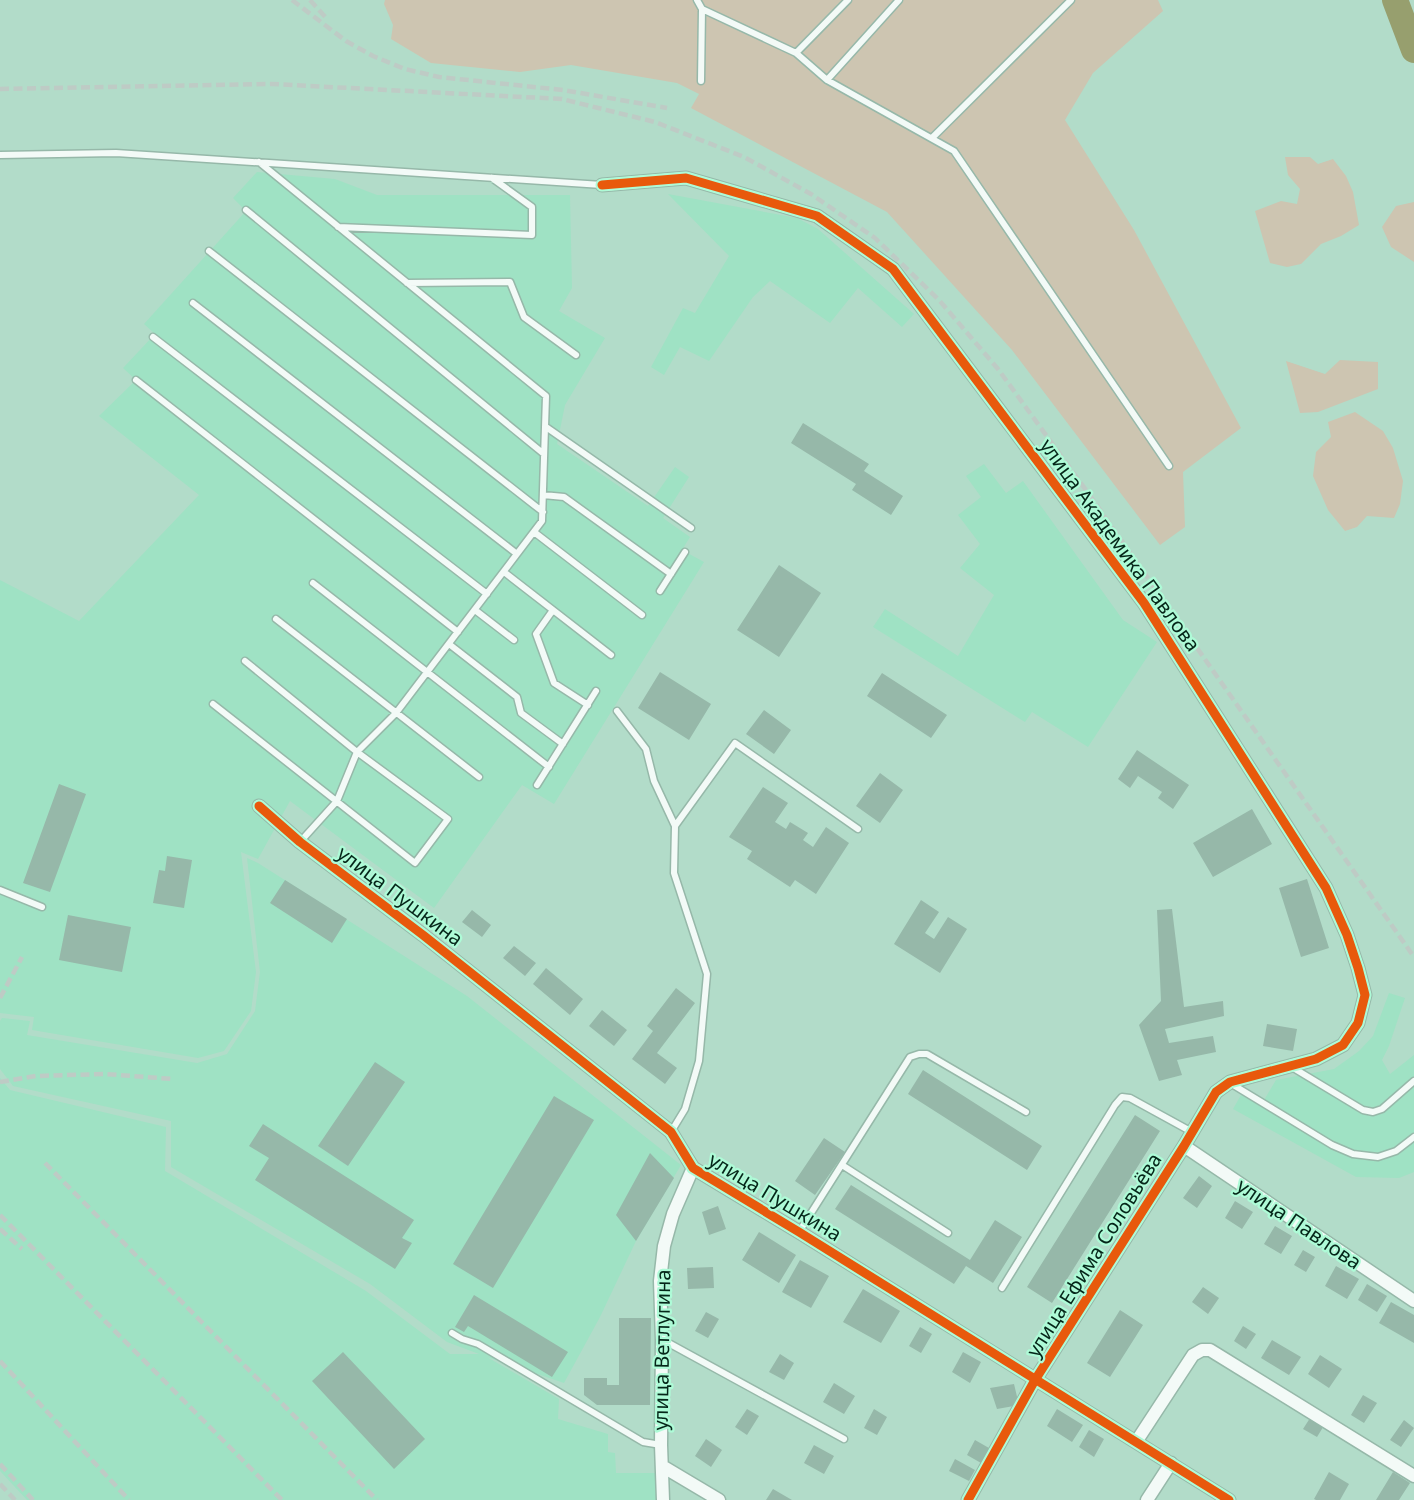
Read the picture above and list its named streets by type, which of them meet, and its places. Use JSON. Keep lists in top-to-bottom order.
{
  "streets": {
    "street": [
      "улица Академика Павлова",
      "улица Пушкина",
      "улица Павлова",
      "улица Ефима Соловьёва",
      "улица Ветлугина"
    ]
  },
  "crossings": [
    ["улица Академика Павлова", "улица Ефима Соловьёва"],
    ["улица Пушкина", "улица Ефима Соловьёва"],
    ["улица Пушкина", "улица Ветлугина"],
    ["улица Павлова", "улица Ефима Соловьёва"]
  ]
}
